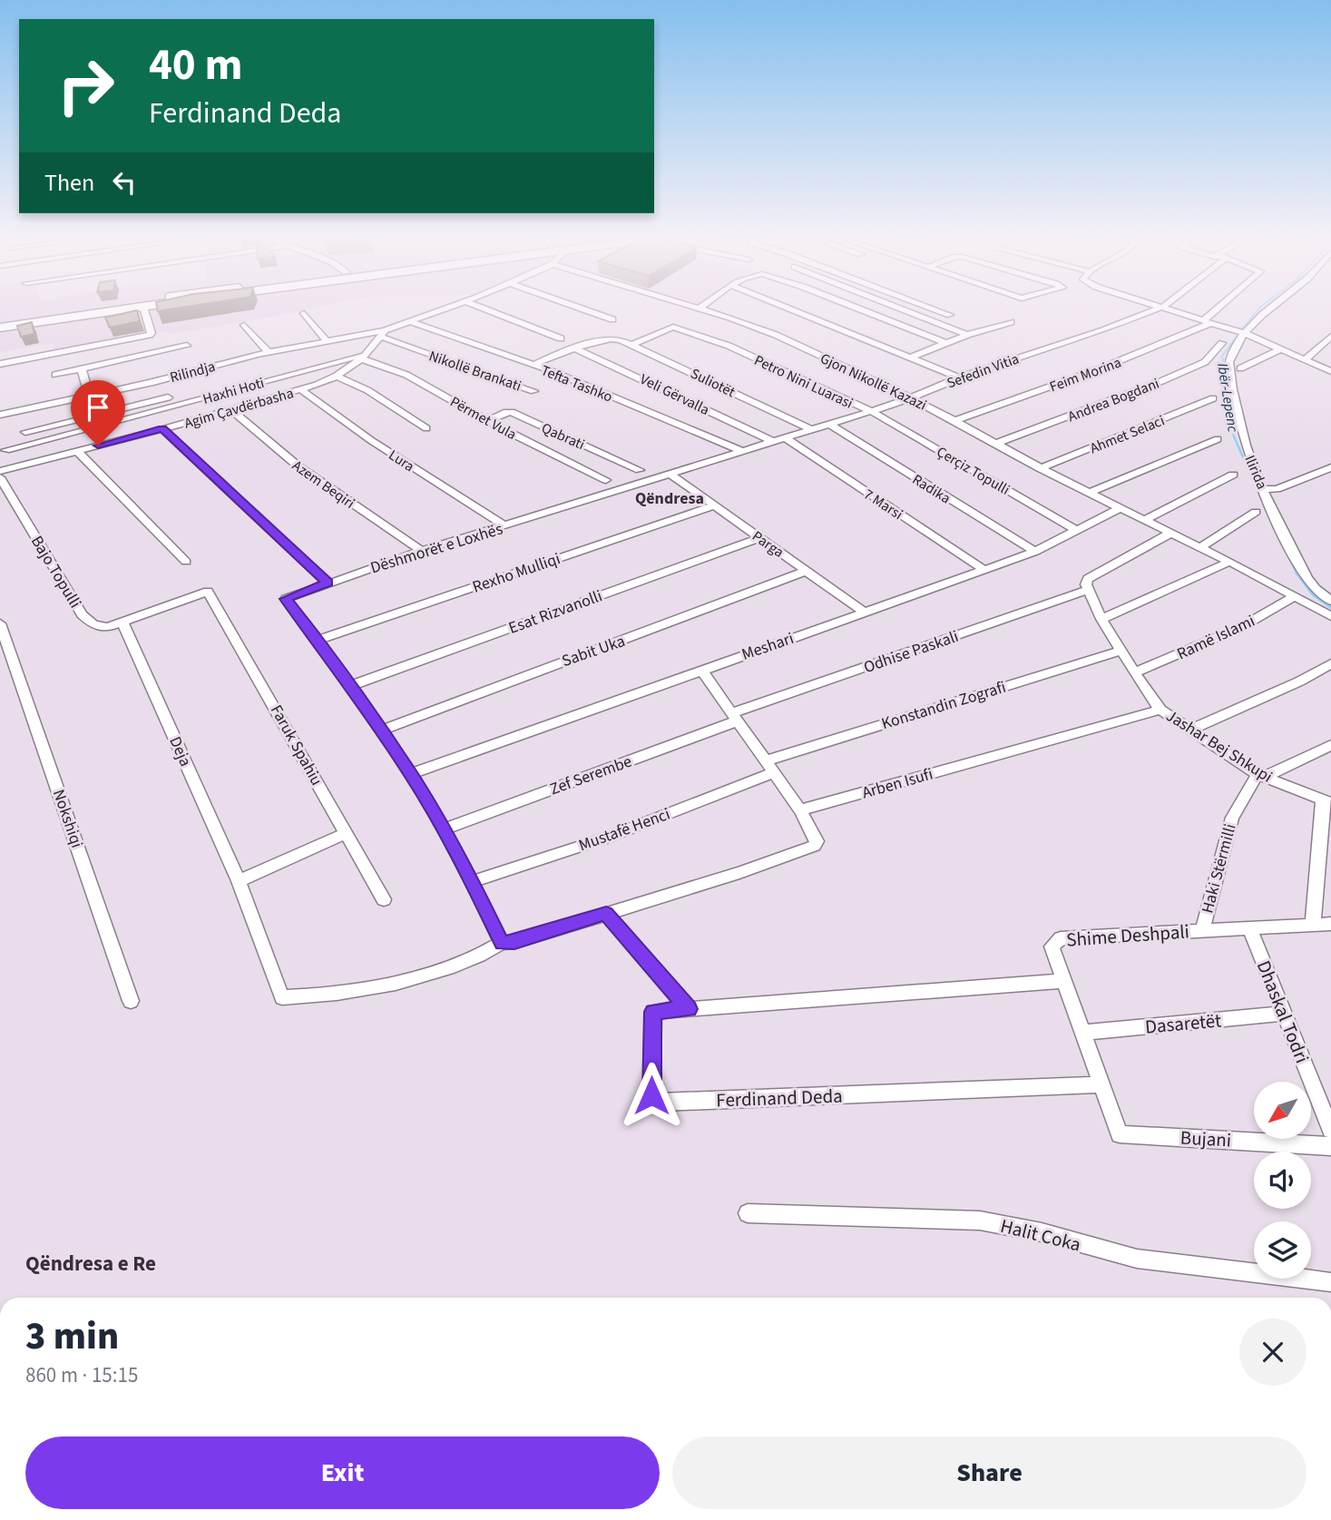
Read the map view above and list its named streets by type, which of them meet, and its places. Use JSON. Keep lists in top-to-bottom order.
{
  "streets": {
    "street": [
      "Nikollë Brankati",
      "Sefedin Vitia",
      "Rilindja",
      "Feim Morina",
      "Petro Nini Luarasi",
      "Gjon Nikollë Kazazi",
      "Suliotët",
      "Tefta Tashko",
      "Haxhi Hoti",
      "Veli Gërvalla",
      "Andrea Bogdani",
      "Agim Çavdërbasha",
      "Përmet Vula",
      "Ahmet Selaci",
      "Qabrati",
      "Lura",
      "Çerçiz Topulli",
      "Ilirida",
      "Azem Beqiri",
      "Radika",
      "7 Marsi",
      "Parga",
      "Dëshmorët e Loxhës",
      "Bajo Topulli",
      "Rexho Mulliqi",
      "Esat Rizvanolli",
      "Ramë Islami",
      "Meshari",
      "Sabit Uka",
      "Odhise Paskali",
      "Konstandin Zografi",
      "Faruk Spahiu",
      "Jashar Bej Shkupi",
      "Deja",
      "Zef Serembe",
      "Arben Isufi",
      "Nokshiqi",
      "Mustafë Henci",
      "Haki Stërmilli",
      "Shime Deshpali",
      "Dhaskal Todri",
      "Dasaretët",
      "Ferdinand Deda",
      "Bujani",
      "Halit Coka"
    ]
  },
  "crossings": [
    ["Nikollë Brankati", "Rilindja"],
    ["Nikollë Brankati", "Agim Çavdërbasha"],
    ["Sefedin Vitia", "Gjon Nikollë Kazazi"],
    ["Sefedin Vitia", "Dëshmorët e Loxhës"],
    ["Rilindja", "Tefta Tashko"],
    ["Rilindja", "Agim Çavdërbasha"],
    ["Feim Morina", "Gjon Nikollë Kazazi"],
    ["Petro Nini Luarasi", "Suliotët"],
    ["Petro Nini Luarasi", "Çerçiz Topulli"],
    ["Petro Nini Luarasi", "Dëshmorët e Loxhës"],
    ["Gjon Nikollë Kazazi", "Andrea Bogdani"],
    ["Gjon Nikollë Kazazi", "Ahmet Selaci"],
    ["Gjon Nikollë Kazazi", "Dëshmorët e Loxhës"],
    ["Gjon Nikollë Kazazi", "Ramë Islami"],
    ["Gjon Nikollë Kazazi", "Meshari"],
    ["Suliotët", "Veli Gërvalla"],
    ["Suliotët", "Dëshmorët e Loxhës"],
    ["Tefta Tashko", "Dëshmorët e Loxhës"],
    ["Haxhi Hoti", "Agim Çavdërbasha"],
    ["Haxhi Hoti", "Përmet Vula"],
    ["Veli Gërvalla", "Dëshmorët e Loxhës"],
    ["Agim Çavdërbasha", "Përmet Vula"],
    ["Agim Çavdërbasha", "Lura"],
    ["Agim Çavdërbasha", "Azem Beqiri"],
    ["Përmet Vula", "Qabrati"],
    ["Lura", "Dëshmorët e Loxhës"],
    ["Çerçiz Topulli", "Dëshmorët e Loxhës"],
    ["Çerçiz Topulli", "Meshari"],
    ["Azem Beqiri", "Dëshmorët e Loxhës"],
    ["Radika", "Dëshmorët e Loxhës"],
    ["Radika", "Meshari"],
    ["7 Marsi", "Dëshmorët e Loxhës"],
    ["7 Marsi", "Meshari"],
    ["Parga", "Dëshmorët e Loxhës"],
    ["Parga", "Rexho Mulliqi"],
    ["Parga", "Esat Rizvanolli"],
    ["Parga", "Meshari"],
    ["Parga", "Sabit Uka"],
    ["Dëshmorët e Loxhës", "Rexho Mulliqi"],
    ["Dëshmorët e Loxhës", "Esat Rizvanolli"],
    ["Dëshmorët e Loxhës", "Meshari"],
    ["Dëshmorët e Loxhës", "Sabit Uka"],
    ["Dëshmorët e Loxhës", "Deja"],
    ["Dëshmorët e Loxhës", "Zef Serembe"],
    ["Dëshmorët e Loxhës", "Mustafë Henci"],
    ["Bajo Topulli", "Faruk Spahiu"],
    ["Bajo Topulli", "Deja"],
    ["Ramë Islami", "Jashar Bej Shkupi"],
    ["Odhise Paskali", "Jashar Bej Shkupi"],
    ["Odhise Paskali", "Zef Serembe"],
    ["Konstandin Zografi", "Jashar Bej Shkupi"],
    ["Konstandin Zografi", "Mustafë Henci"],
    ["Jashar Bej Shkupi", "Arben Isufi"],
    ["Jashar Bej Shkupi", "Haki Stërmilli"],
    ["Haki Stërmilli", "Shime Deshpali"],
    ["Shime Deshpali", "Dhaskal Todri"],
    ["Shime Deshpali", "Dasaretët"],
    ["Shime Deshpali", "Ferdinand Deda"],
    ["Shime Deshpali", "Bujani"],
    ["Dhaskal Todri", "Dasaretët"]
  ],
  "districts": ["Qëndresa", "Qëndresa e Re"],
  "water": ["Ibër-Lepenc"],
  "north": "bottom left",
  "page": {
    "turn": ["40 m", "Ferdinand Deda"],
    "then": "Then",
    "heading": ["3 min", "860 m · 15:15"],
    "buttons": ["Exit", "Share"]
  }
}
